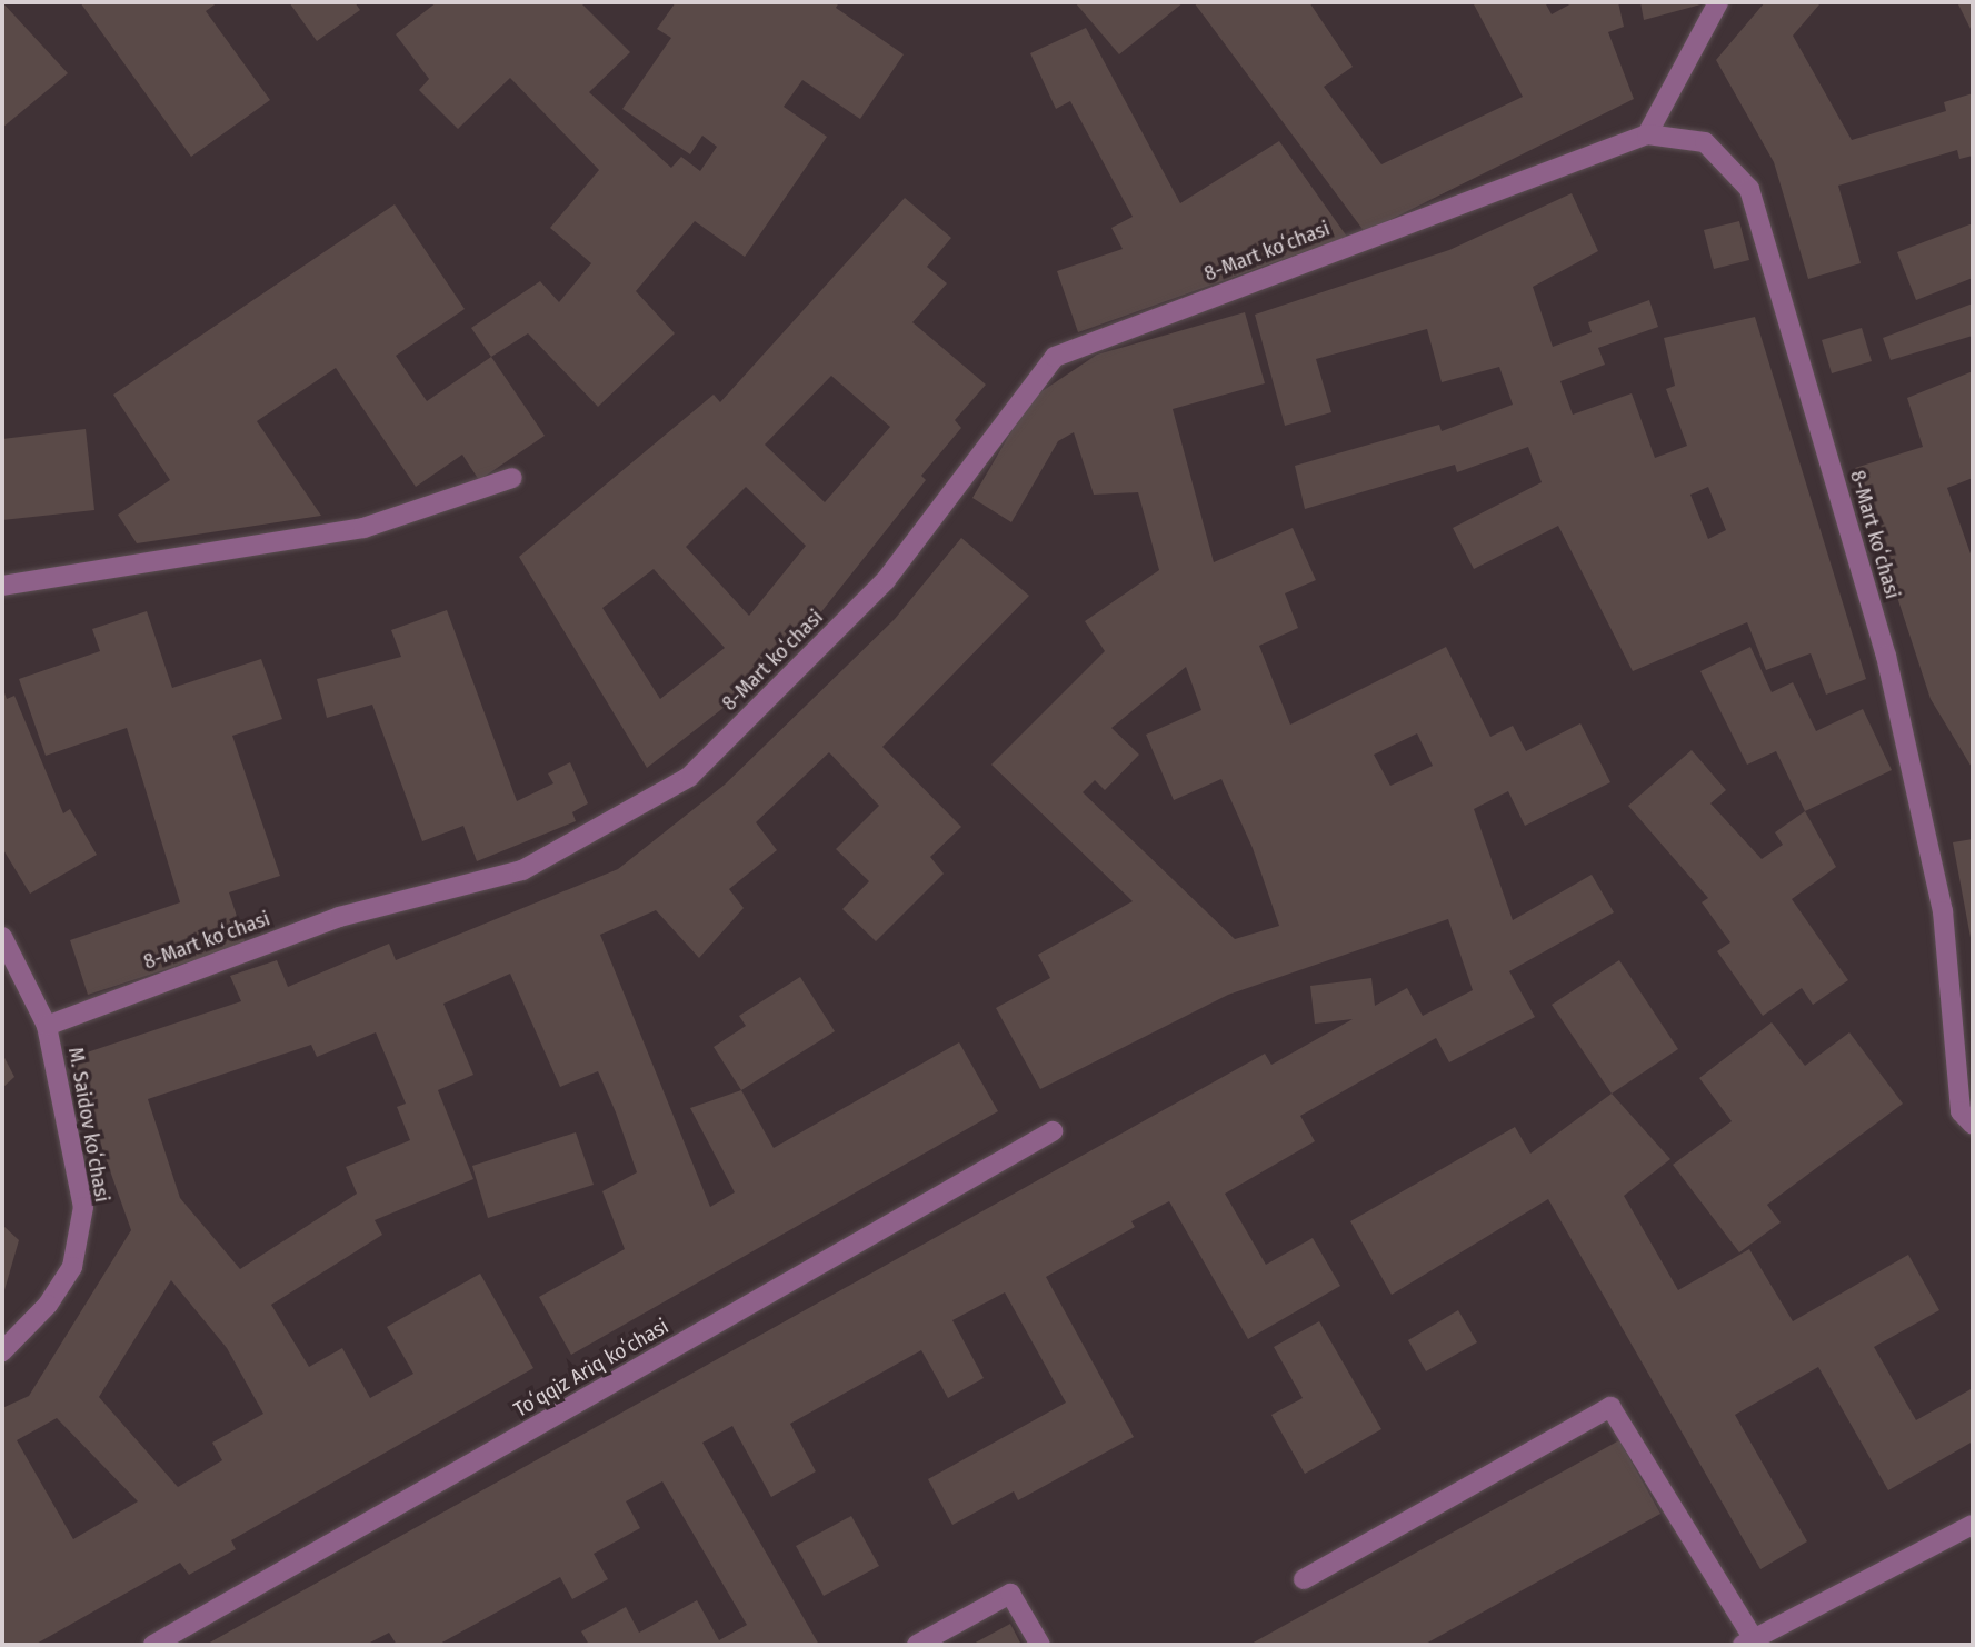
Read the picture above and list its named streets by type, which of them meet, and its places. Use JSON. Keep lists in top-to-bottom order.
{
  "streets": {
    "street": ["8-Mart koʻchasi", "M. Saidov koʻchasi", "Toʻqqiz Ariq koʻchasi"]
  },
  "crossings": [
    ["8-Mart koʻchasi", "M. Saidov koʻchasi"]
  ]
}
